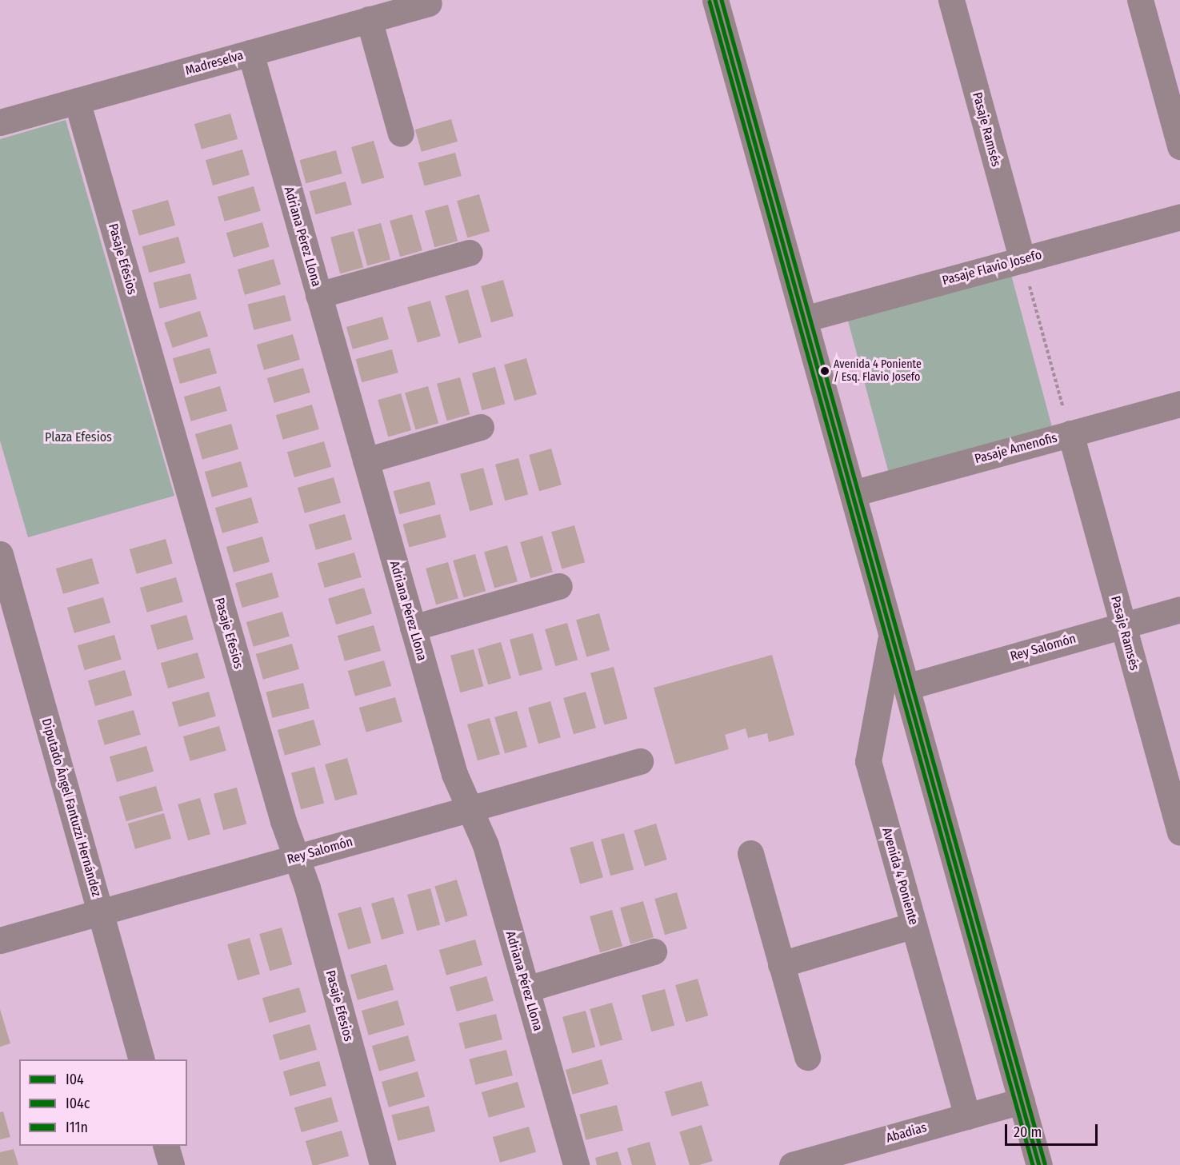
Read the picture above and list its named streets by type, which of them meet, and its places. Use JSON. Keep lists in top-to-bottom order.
{
  "streets": {
    "street": [
      "Madreselva",
      "Pasaje Ramsés",
      "Adriana Pérez Llona",
      "Pasaje Efesios",
      "Pasaje Flavio Josefo",
      "Pasaje Amenofis",
      "Rey Salomón",
      "Diputado Ángel Fantuzzi Hernández",
      "Avenida 4 Poniente",
      "Abadias"
    ]
  },
  "crossings": [
    ["Madreselva", "Adriana Pérez Llona"],
    ["Madreselva", "Pasaje Efesios"],
    ["Pasaje Ramsés", "Pasaje Flavio Josefo"],
    ["Pasaje Ramsés", "Pasaje Amenofis"],
    ["Pasaje Ramsés", "Rey Salomón"],
    ["Adriana Pérez Llona", "Rey Salomón"],
    ["Pasaje Efesios", "Rey Salomón"],
    ["Pasaje Flavio Josefo", "Avenida 4 Poniente"],
    ["Pasaje Amenofis", "Avenida 4 Poniente"],
    ["Rey Salomón", "Diputado Ángel Fantuzzi Hernández"],
    ["Rey Salomón", "Avenida 4 Poniente"],
    ["Avenida 4 Poniente", "Abadias"]
  ],
  "parks": ["Plaza Efesios"],
  "places": ["Avenida 4 Poniente / Esq. Flavio Josefo"],
  "lines": ["transit line I04", "transit line I11n", "transit line I04c"],
  "legend": ["I04", "I04c", "I11n"],
  "scale_bar": "20 m"
}
